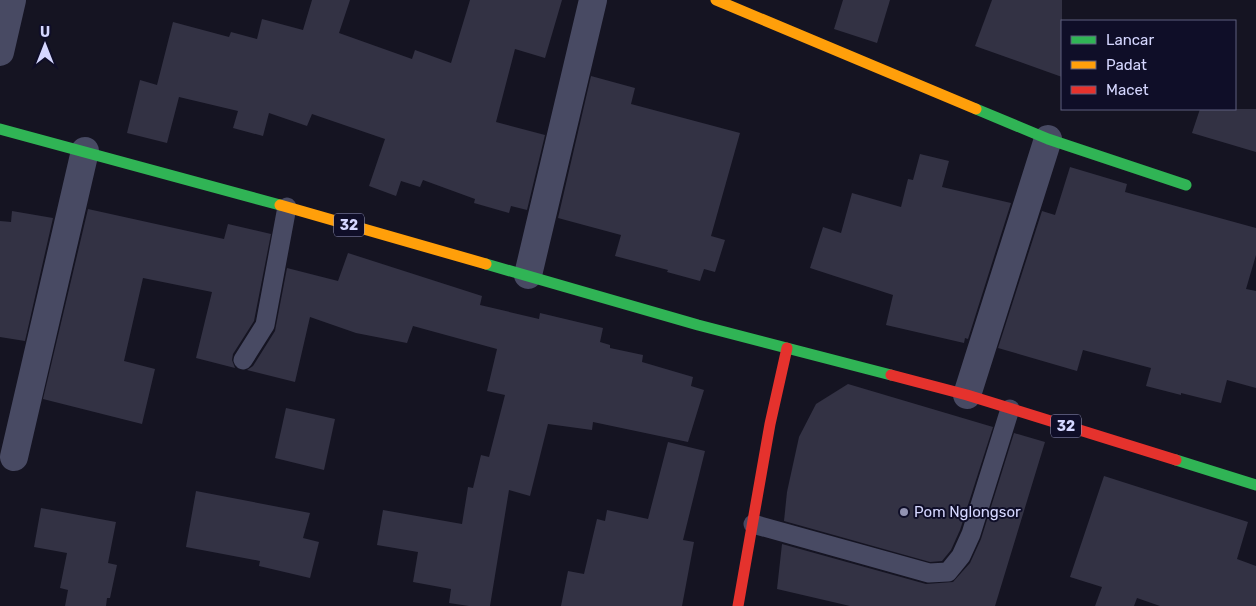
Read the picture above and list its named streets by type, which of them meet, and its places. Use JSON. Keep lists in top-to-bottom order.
{
  "streets": {
    "main road": ["32"]
  },
  "places": ["Pom Nglongsor"],
  "legend": ["Lancar", "Padat", "Macet"],
  "north": "top"
}
